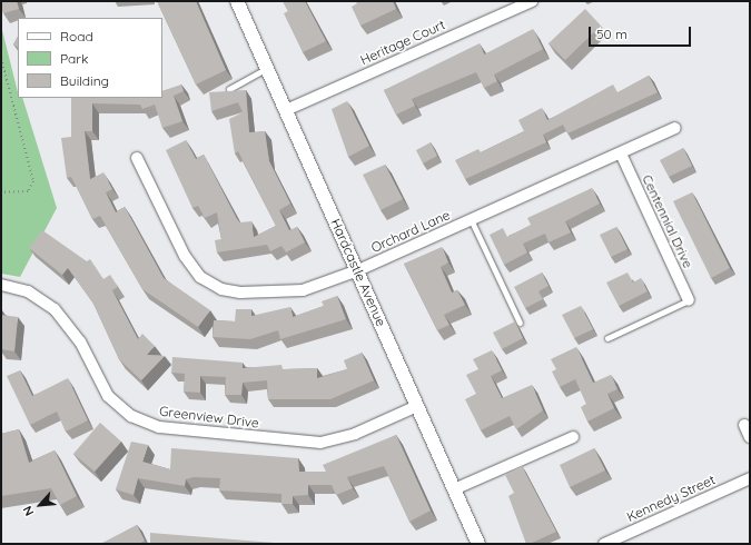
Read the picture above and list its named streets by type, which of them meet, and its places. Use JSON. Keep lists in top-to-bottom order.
{
  "streets": {
    "street": [
      "Heritage Court",
      "Centennial Drive",
      "Orchard Lane",
      "Hardcastle Avenue",
      "Greenview Drive",
      "Kennedy Street"
    ]
  },
  "crossings": [
    ["Heritage Court", "Hardcastle Avenue"],
    ["Centennial Drive", "Orchard Lane"],
    ["Orchard Lane", "Hardcastle Avenue"],
    ["Hardcastle Avenue", "Greenview Drive"]
  ],
  "legend": ["Road", "Park", "Building"],
  "scale_bar": "50 m",
  "north": "bottom left"
}
